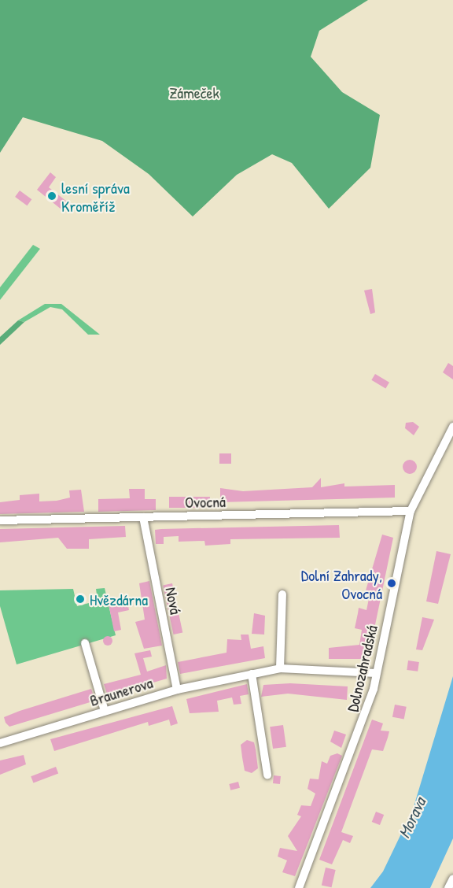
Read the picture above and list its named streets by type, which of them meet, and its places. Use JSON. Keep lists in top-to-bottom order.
{
  "streets": {
    "street": [
      "Ovocná",
      "Nová",
      "Dolnozahradská",
      "Braunerova"
    ]
  },
  "crossings": [
    ["Ovocná", "Nová"],
    ["Ovocná", "Dolnozahradská"],
    ["Nová", "Braunerova"],
    ["Dolnozahradská", "Braunerova"]
  ],
  "water": ["Morava"],
  "parks": ["Zámeček"],
  "places": ["lesní správa Kroměříž", "Dolní Zahrady, Ovocná", "Hvězdárna"]
}
